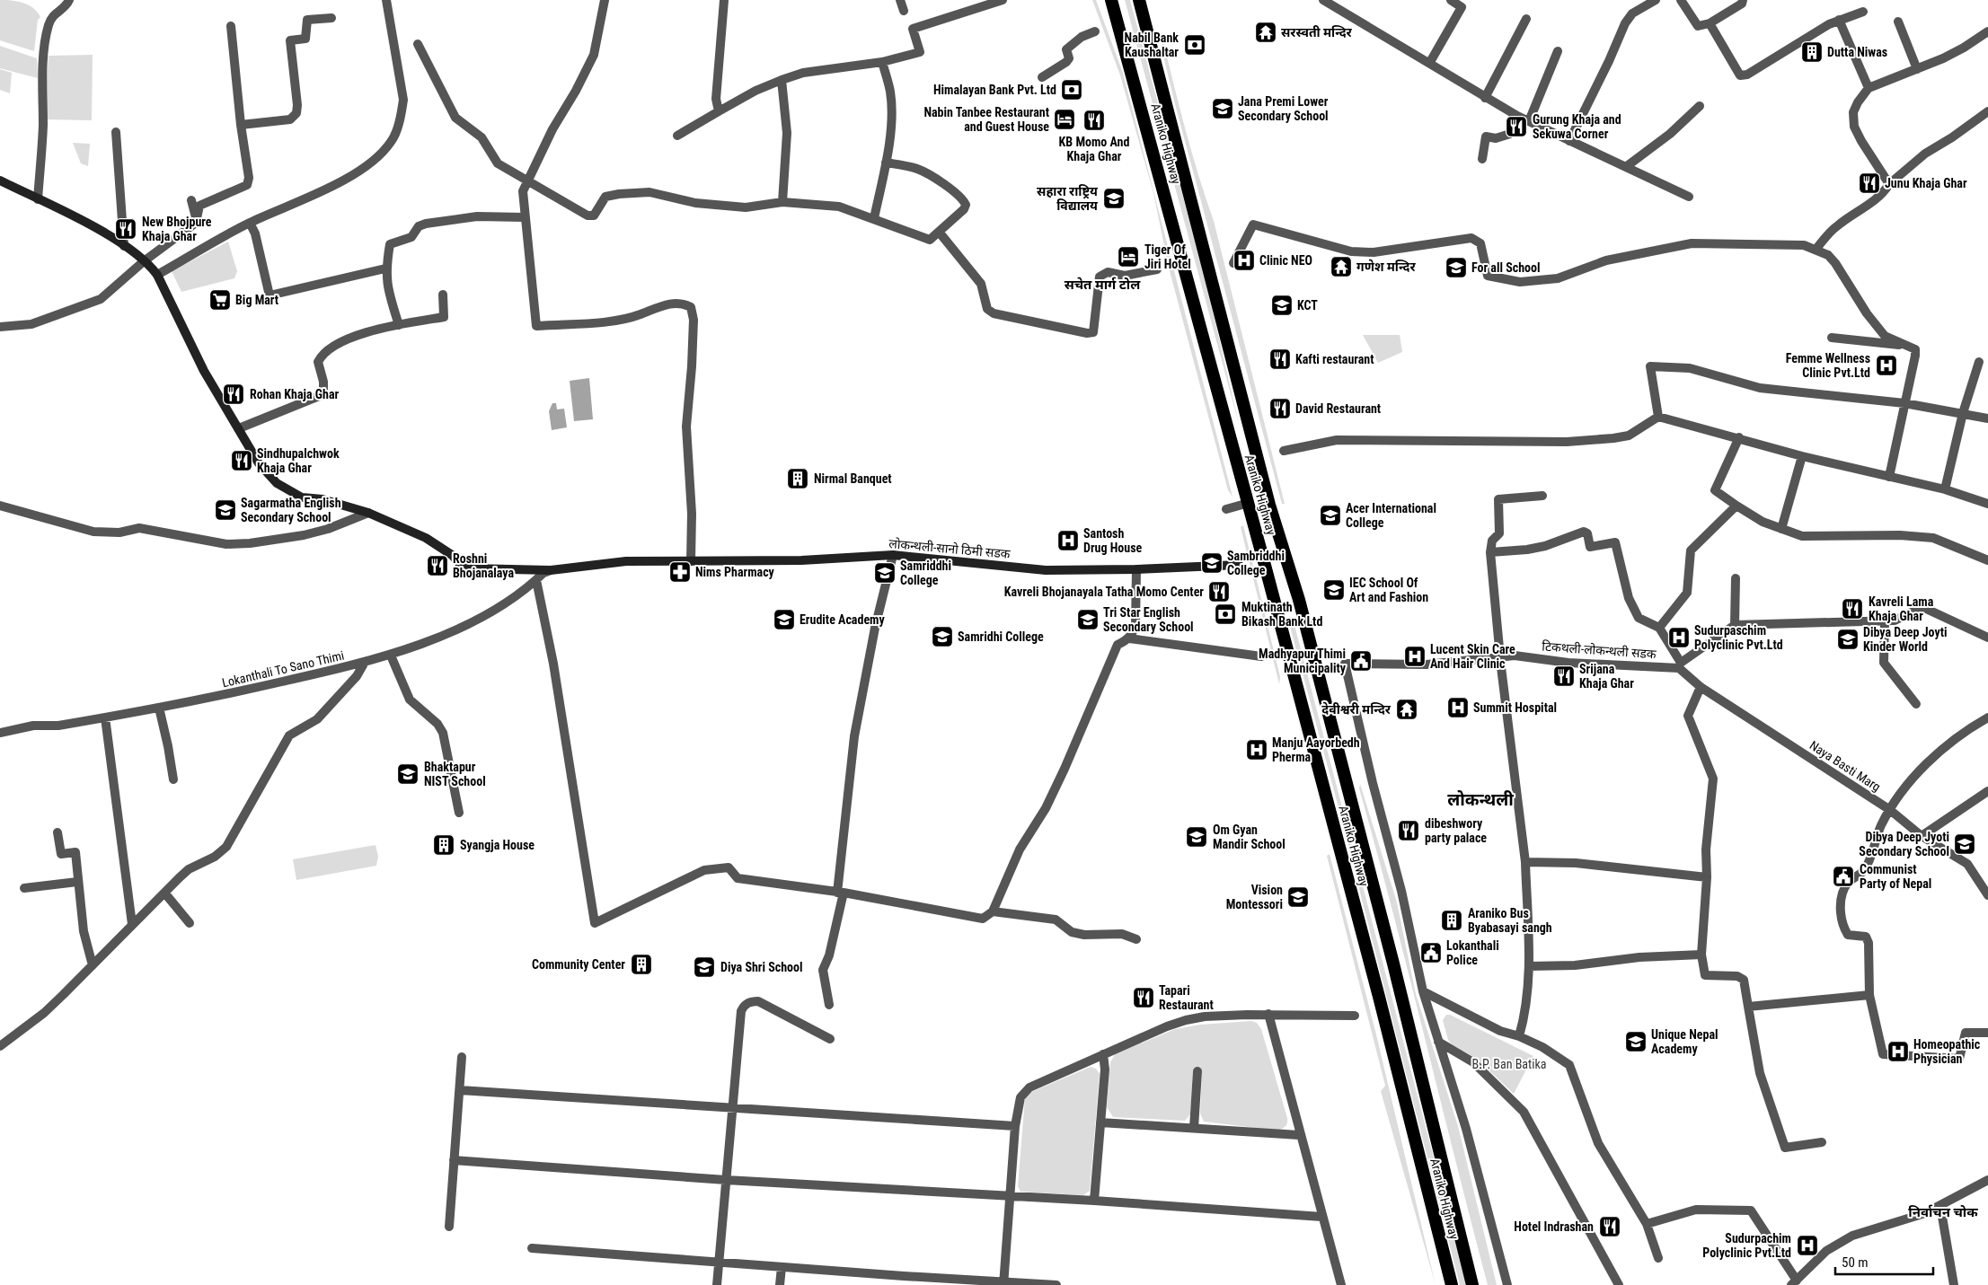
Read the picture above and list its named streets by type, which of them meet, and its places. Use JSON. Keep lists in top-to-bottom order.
{
  "streets": {
    "highway": ["Araniko Highway"],
    "main road": ["लोकन्थली-सानो ठिमी सडक"],
    "street": ["टिकथली-लोकन्थली सडक", "Lokanthali To Sano Thimi", "Naya Basti Marg"]
  },
  "crossings": [
    ["लोकन्थली-सानो ठिमी सडक", "Lokanthali To Sano Thimi"],
    ["टिकथली-लोकन्थली सडक", "Naya Basti Marg"]
  ],
  "districts": ["सचेत मार्ग टोल", "लोकन्थली", "निर्वाचन चोक"],
  "parks": ["B.P. Ban Batika"],
  "places": {
    "temple": ["सरस्वती मन्दिर", "गणेश मन्दिर", "देवीश्वरी मन्दिर"],
    "bank": ["Nabil Bank Kaushaltar", "Himalayan Bank Pvt. Ltd", "Muktinath Bikash Bank Ltd"],
    "building": [
      "Dutta Niwas",
      "Nirmal Banquet",
      "Syangja House",
      "Araniko Bus Byabasayi sangh",
      "Community Center"
    ],
    "school or university": [
      "Jana Premi Lower Secondary School",
      "सहारा राष्ट्रिय विद्यालय",
      "For all School",
      "KCT",
      "Sagarmatha English Secondary School",
      "Acer International College",
      "Sambriddhi College",
      "Samriddhi College",
      "IEC School Of Art and Fashion",
      "Erudite Academy",
      "Tri Star English Secondary School",
      "Samridhi College",
      "Dibya Deep Joyti Kinder World",
      "Bhaktapur NIST School",
      "Om Gyan Mandir School",
      "Dibya Deep Jyoti Secondary School",
      "Vision Montessori",
      "Diya Shri School",
      "Unique Nepal Academy"
    ],
    "hotel": ["Nabin Tanbee Restaurant and Guest House", "Tiger Of Jiri Hotel"],
    "restaurant": [
      "KB Momo And Khaja Ghar",
      "Gurung Khaja and Sekuwa Corner",
      "Junu Khaja Ghar",
      "New Bhojpure Khaja Ghar",
      "Kafti restaurant",
      "Rohan Khaja Ghar",
      "David Restaurant",
      "Sindhupalchwok Khaja Ghar",
      "Roshni Bhojanalaya",
      "Kavreli Bhojanayala Tatha Momo Center",
      "Kavreli Lama Khaja Ghar",
      "Srijana Khaja Ghar",
      "dibeshwory party palace",
      "Tapari Restaurant",
      "Hotel Indrashan"
    ],
    "hospital": [
      "Clinic NEO",
      "Femme Wellness Clinic Pvt.Ltd",
      "Santosh Drug House",
      "Sudurpaschim Polyclinic Pvt.Ltd",
      "Lucent Skin Care And Hair Clinic",
      "Summit Hospital",
      "Manju Aayorbedh Pherma",
      "Homeopathic Physician",
      "Sudurpachim Polyclinic Pvt.Ltd"
    ],
    "supermarket": ["Big Mart"],
    "pharmacy": ["Nims Pharmacy"],
    "public building": ["Madhyapur Thimi Municipality", "Communist Party of Nepal", "Lokanthali Police"]
  },
  "scale_bar": "50 m"
}
